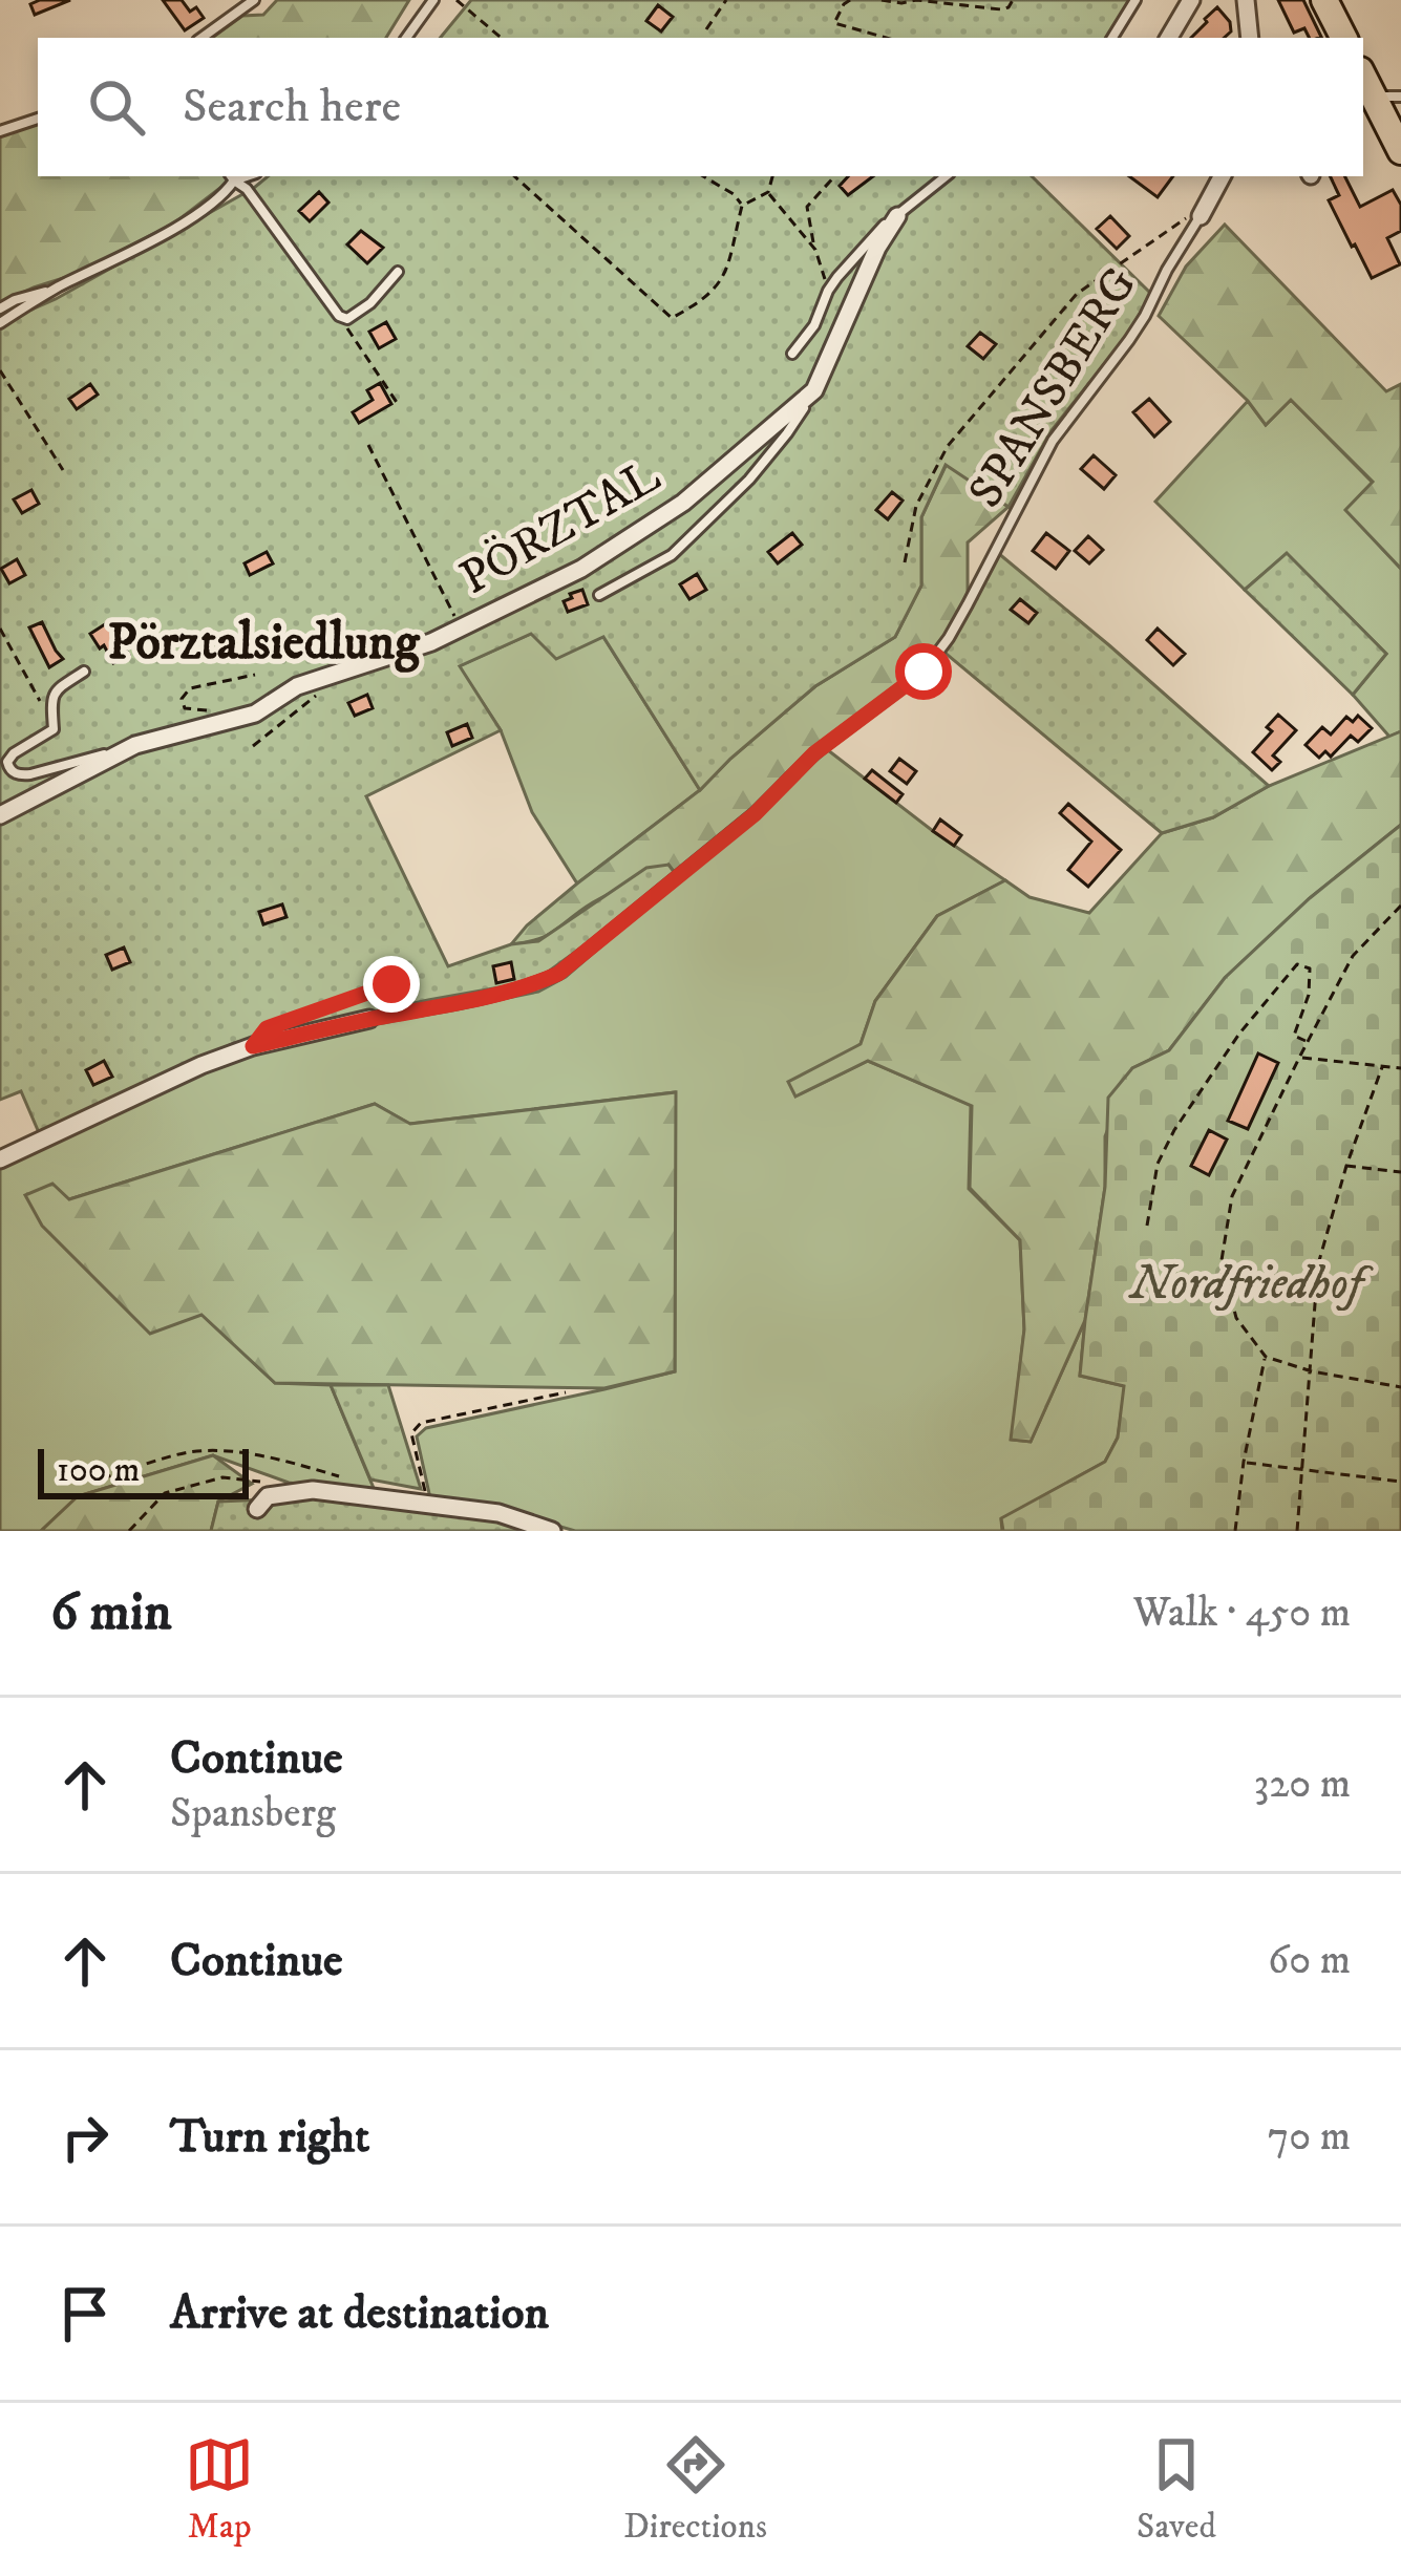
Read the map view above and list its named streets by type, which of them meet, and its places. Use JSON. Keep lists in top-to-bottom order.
{
  "streets": {
    "street": ["PÖRZTAL"],
    "lane": ["SPANSBERG"]
  },
  "districts": ["Pörztalsiedlung"],
  "parks": ["Nordfriedhof"],
  "scale_bar": "100 m",
  "page": {
    "search": "Search here",
    "scale": "100 m",
    "heading": ["6 min", "Walk · 450 m"],
    "list": [
      ["Continue", "Spansberg", "320 m"],
      ["Continue", "60 m"],
      ["Turn right", "70 m"],
      "Arrive at destination"
    ],
    "nav": ["Map", "Directions", "Saved"]
  }
}
